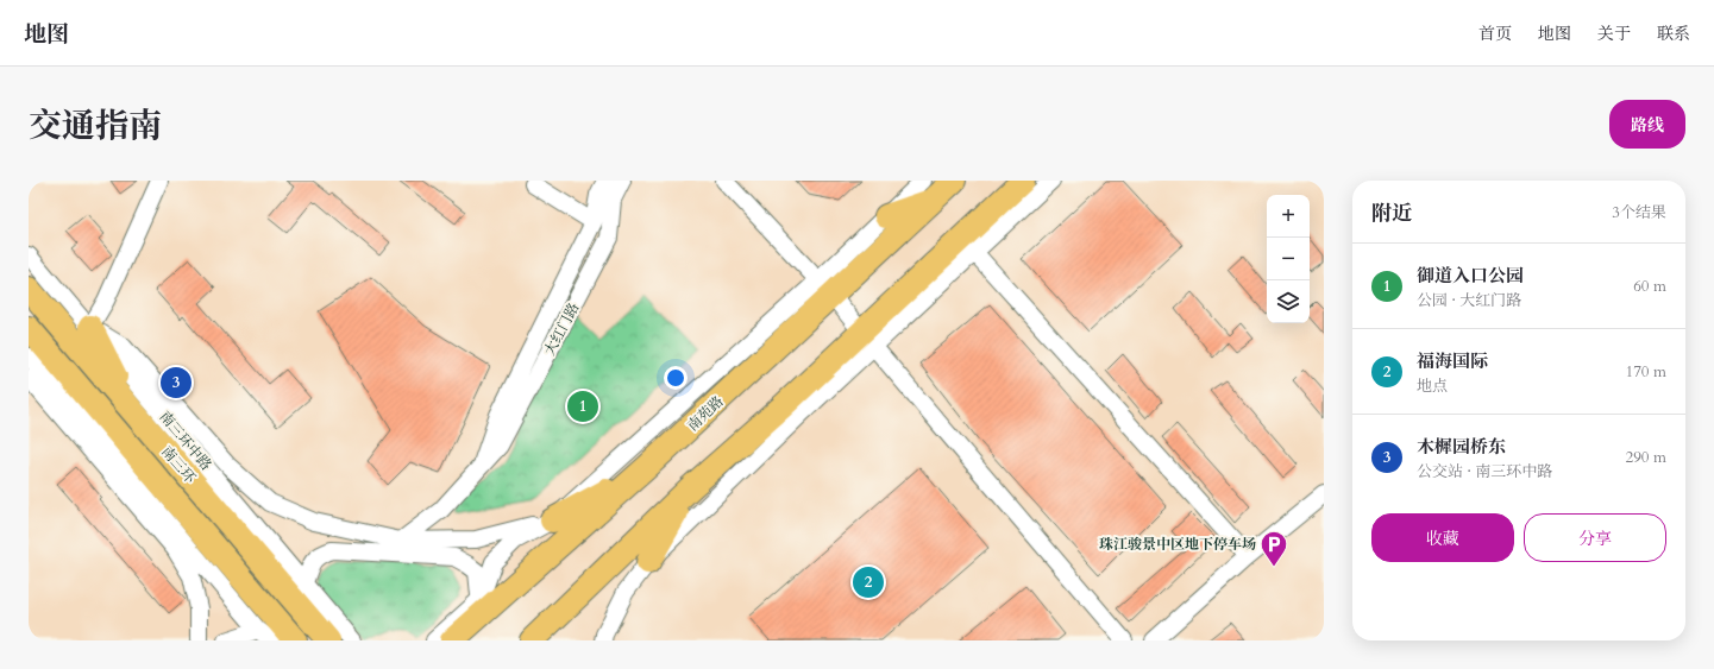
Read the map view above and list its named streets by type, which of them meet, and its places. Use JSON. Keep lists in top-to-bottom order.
{
  "streets": {
    "highway": ["南苑路", "南三环"],
    "street": ["大红门路", "南三环中路"]
  },
  "places": {
    "parking": ["珠江骏景中区地下停车场"]
  },
  "page": {
    "header": "地图",
    "nav": [
      "首页",
      "地图",
      "关于",
      "联系"
    ],
    "title": "交通指南",
    "buttons": [
      "路线",
      ["收藏", "分享"]
    ],
    "heading": ["附近", "3个结果"],
    "map_buttons": ["+", "−"],
    "list": [
      {
        "mark": "1",
        "name": "御道入口公园",
        "note": "公园 · 大红门路",
        "value": "60 m"
      },
      {
        "mark": "2",
        "name": "福海国际",
        "note": "地点",
        "value": "170 m"
      },
      {
        "mark": "3",
        "name": "木樨园桥东",
        "note": "公交站 · 南三环中路",
        "value": "290 m"
      }
    ],
    "pins": ["3", "1", "2"]
  }
}
